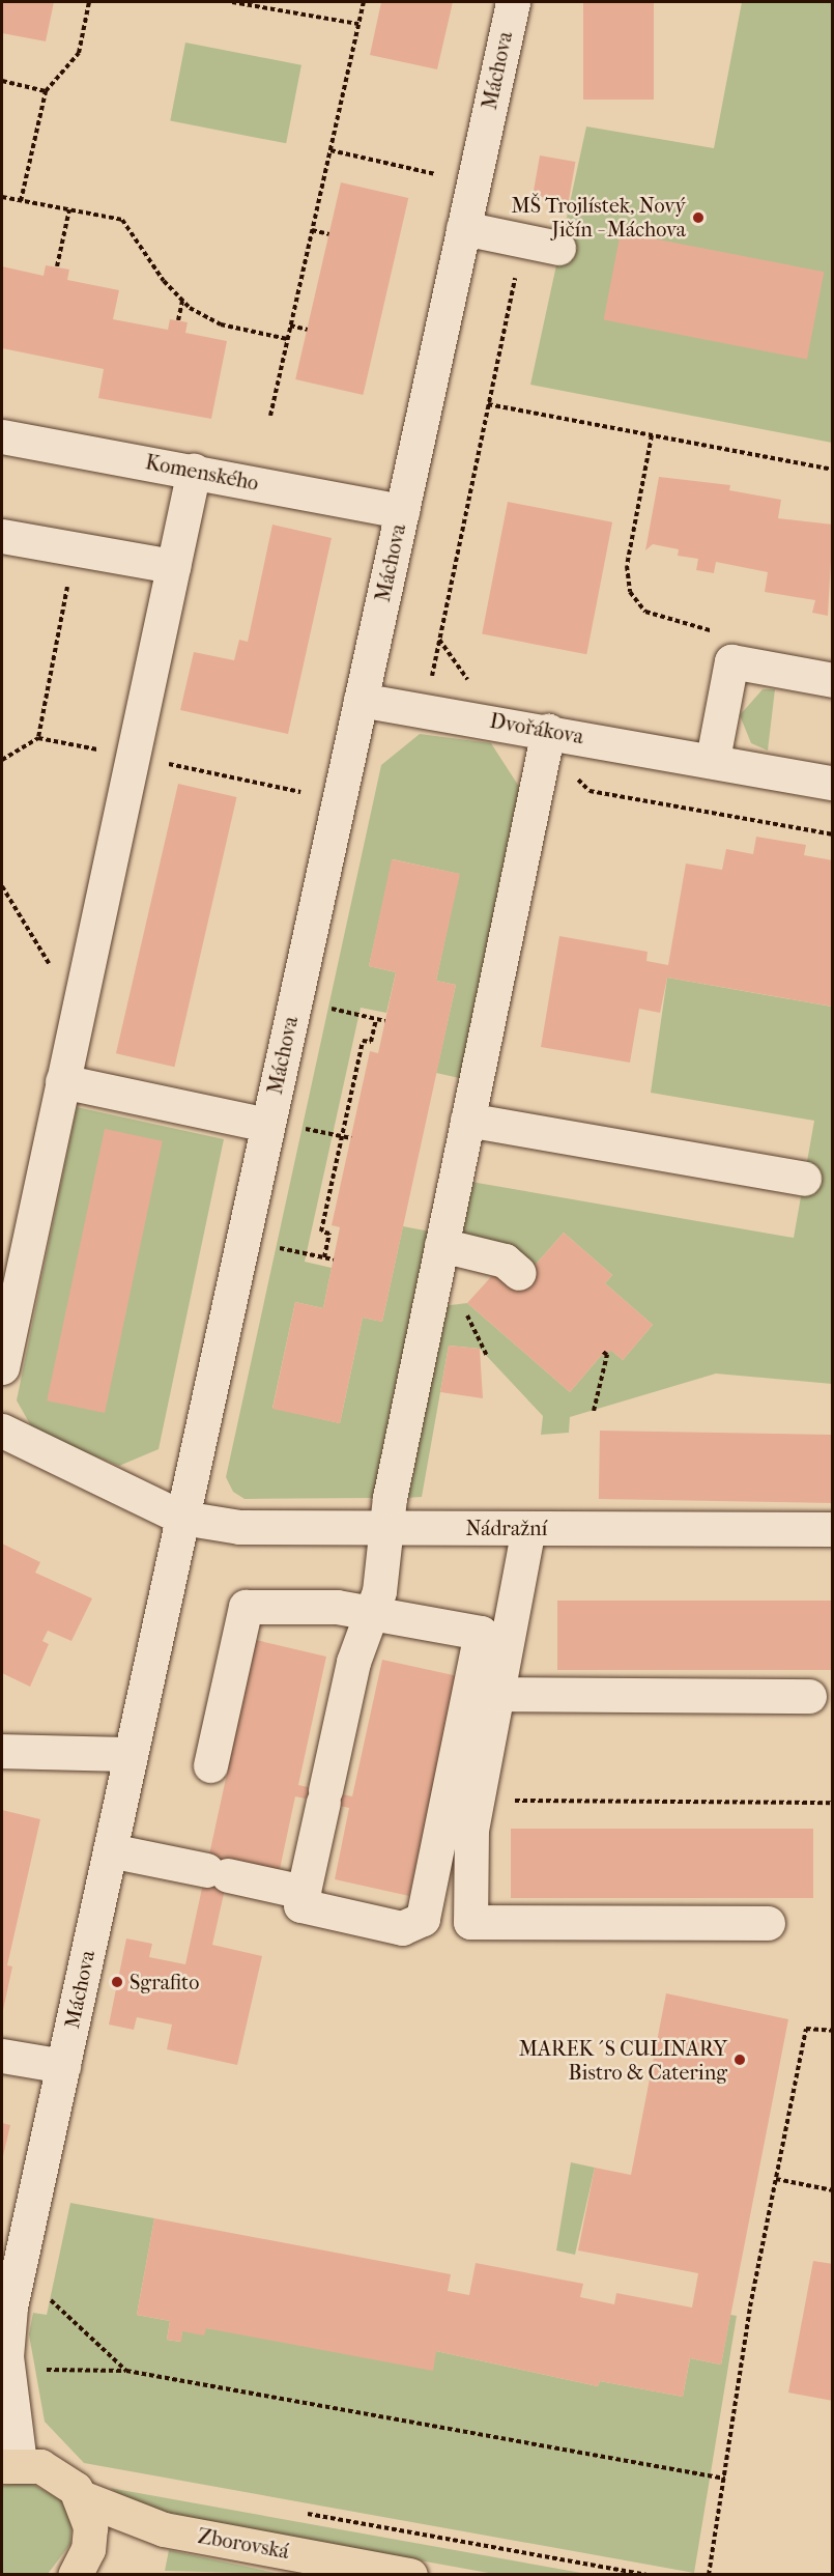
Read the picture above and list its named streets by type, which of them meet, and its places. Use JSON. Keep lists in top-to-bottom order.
{
  "streets": {
    "main road": ["Zborovská"],
    "street": [
      "Máchova",
      "Komenského",
      "Dvořákova",
      "Nádražní"
    ]
  },
  "crossings": [
    ["Máchova", "Komenského"],
    ["Máchova", "Dvořákova"],
    ["Máchova", "Nádražní"]
  ],
  "places": ["MŠ Trojlístek, Nový Jičín - Máchova", "Sgrafito", "MAREK´S CULINARY Bistro & Catering"]
}
